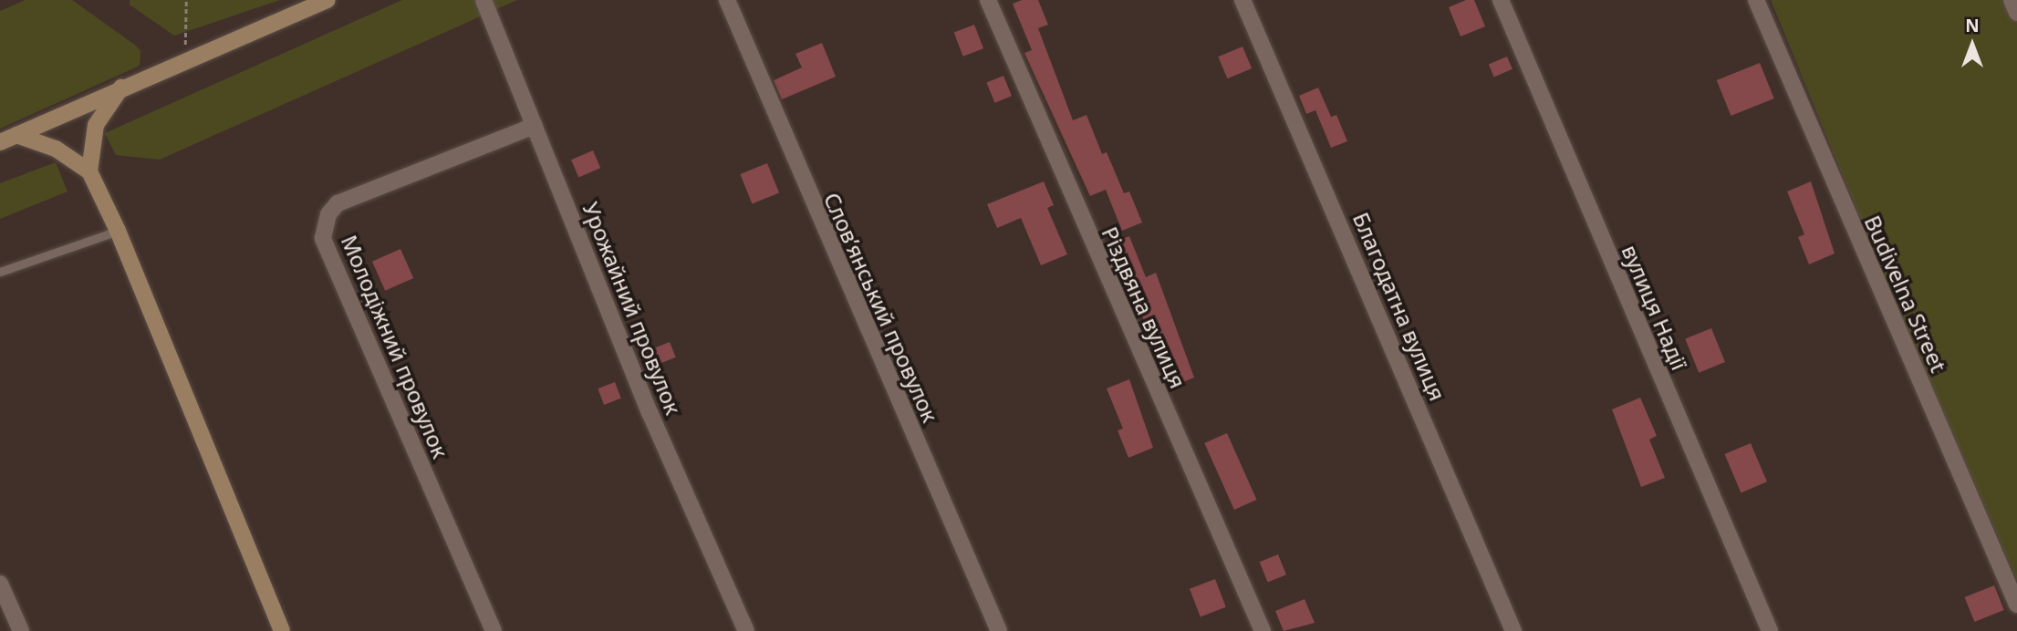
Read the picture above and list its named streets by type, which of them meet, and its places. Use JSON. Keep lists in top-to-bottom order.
{
  "streets": {
    "street": [
      "Budivelna Street",
      "Благодатна вулиця",
      "Словʼянський провулок",
      "Різдвяна вулиця",
      "вулиця Надії",
      "Урожайний провулок",
      "Молодіжний провулок"
    ]
  },
  "crossings": [
    ["Урожайний провулок", "Молодіжний провулок"]
  ],
  "north": "top"
}
